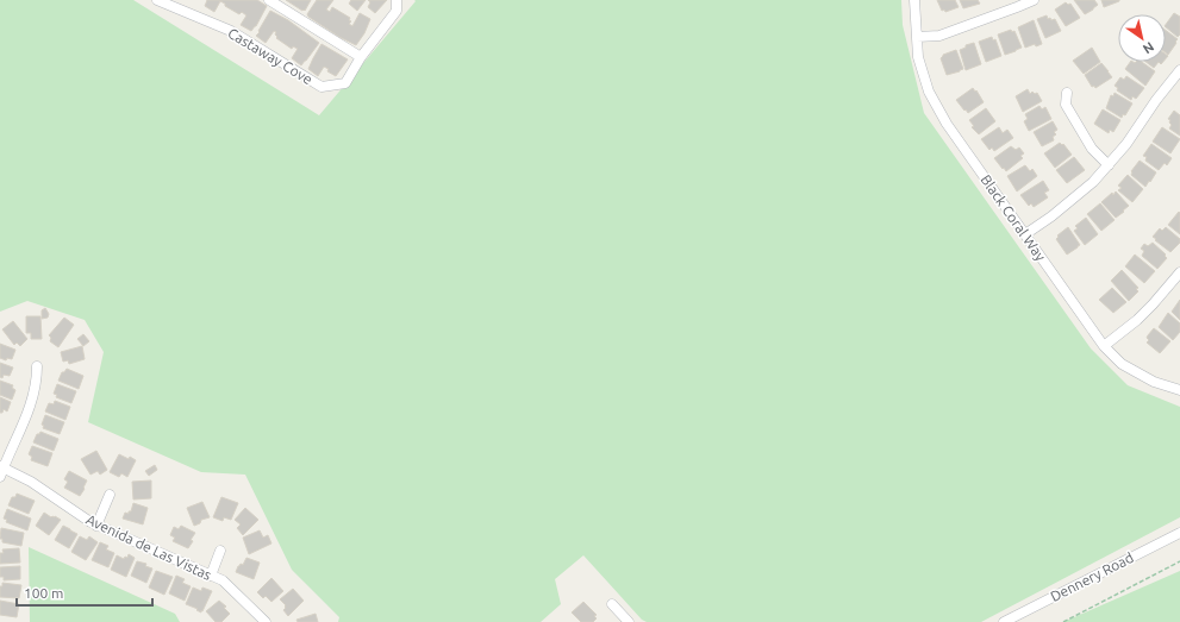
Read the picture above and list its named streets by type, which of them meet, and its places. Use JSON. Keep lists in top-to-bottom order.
{
  "streets": {
    "street": [
      "Castaway Cove",
      "Black Coral Way",
      "Avenida de Las Vistas",
      "Dennery Road"
    ]
  },
  "scale_bar": "100 m",
  "north": "bottom right"
}
